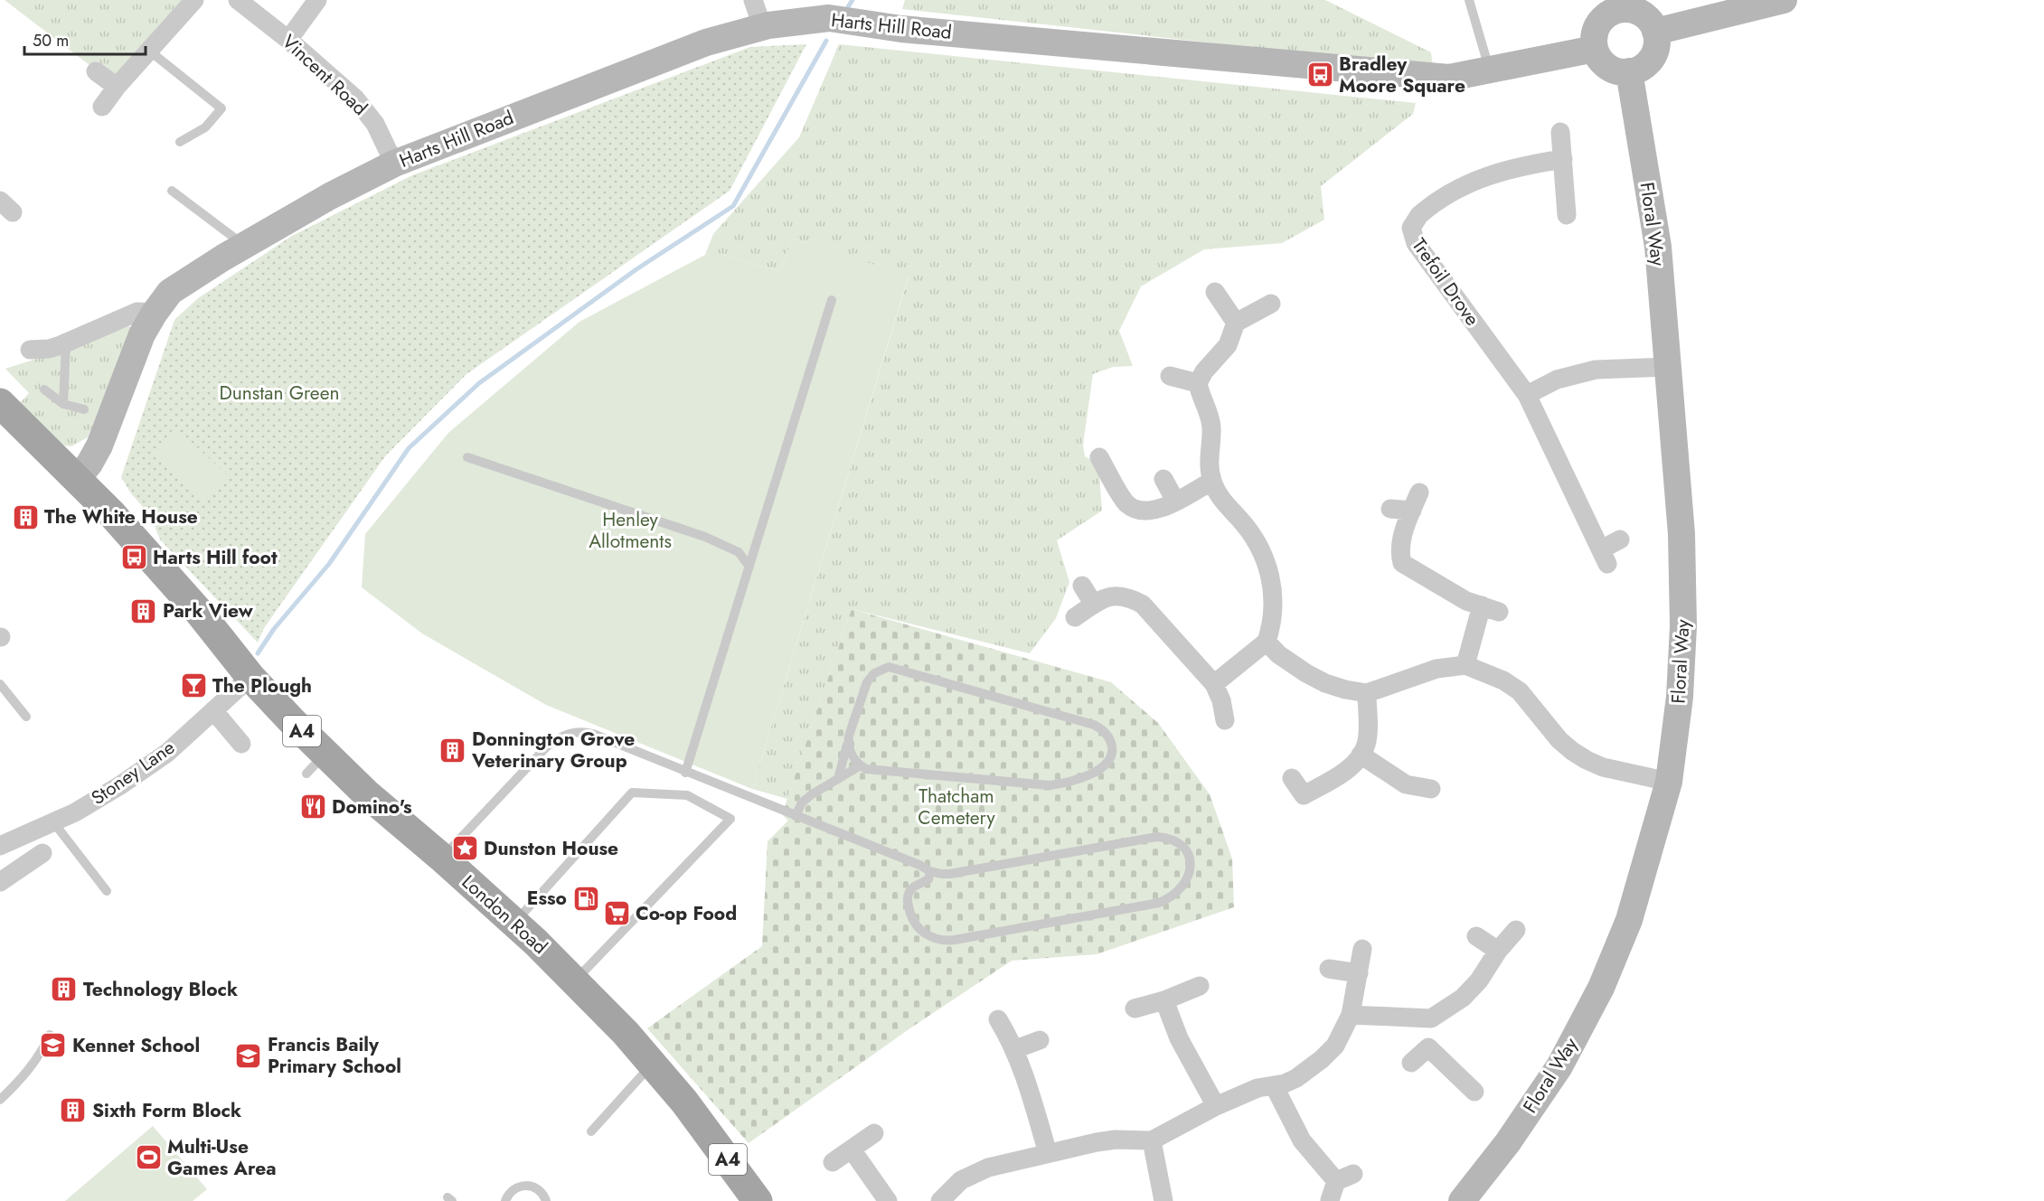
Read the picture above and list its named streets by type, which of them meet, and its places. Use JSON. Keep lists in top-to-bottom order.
{
  "streets": {
    "main road": ["A4", "London Road"],
    "street": [
      "Harts Hill Road",
      "Vincent Road",
      "Floral Way",
      "Trefoil Drove",
      "Stoney Lane"
    ]
  },
  "crossings": [
    ["Harts Hill Road", "Vincent Road"],
    ["Harts Hill Road", "Floral Way"],
    ["Harts Hill Road", "A4"],
    ["Harts Hill Road", "London Road"],
    ["A4", "London Road"],
    ["Stoney Lane", "London Road"]
  ],
  "parks": ["Dunstan Green", "Henley Allotments", "Thatcham Cemetery"],
  "places": {
    "bus stop": ["Bradley Moore Square", "Harts Hill foot"],
    "building": [
      "The White House",
      "Park View",
      "Donnington Grove Veterinary Group",
      "Technology Block",
      "Sixth Form Block"
    ],
    "bar": ["The Plough"],
    "restaurant": ["Domino's"],
    "place": ["Dunston House"],
    "fuel station": ["Esso"],
    "supermarket": ["Co-op Food"],
    "school or university": ["Kennet School", "Francis Baily Primary School"],
    "sports": ["Multi-Use Games Area"]
  },
  "scale_bar": "50 m"
}
